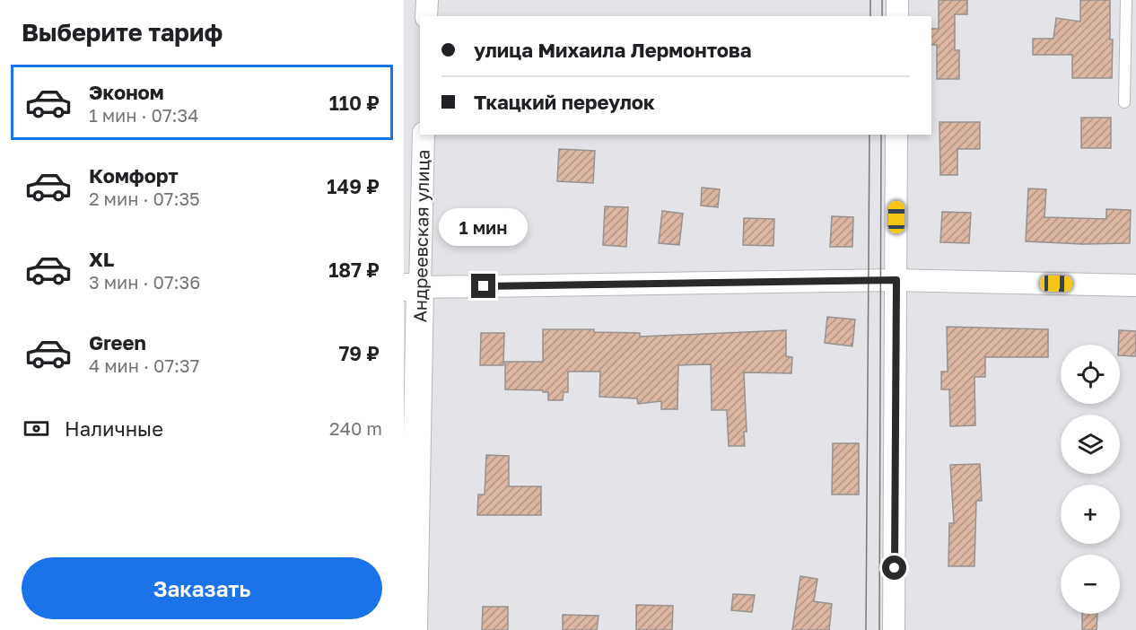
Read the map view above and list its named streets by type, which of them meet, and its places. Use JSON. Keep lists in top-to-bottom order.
{
  "streets": {
    "street": ["Андреевская улица"]
  },
  "page": {
    "heading": "Выберите тариф",
    "banner": ["улица Михаила Лермонтова", "Ткацкий переулок"],
    "list": [
      {
        "name": "Эконом",
        "note": "1 мин · 07:34",
        "value": "110 ₽"
      },
      {
        "name": "Комфорт",
        "note": "2 мин · 07:35",
        "value": "149 ₽"
      },
      {
        "name": "XL",
        "note": "3 мин · 07:36",
        "value": "187 ₽"
      },
      {
        "name": "Green",
        "note": "4 мин · 07:37",
        "value": "79 ₽"
      }
    ],
    "bubble": "1 мин",
    "map_buttons": ["+", "−"],
    "pay": ["Наличные", "240 m"],
    "buttons": "Заказать"
  }
}
